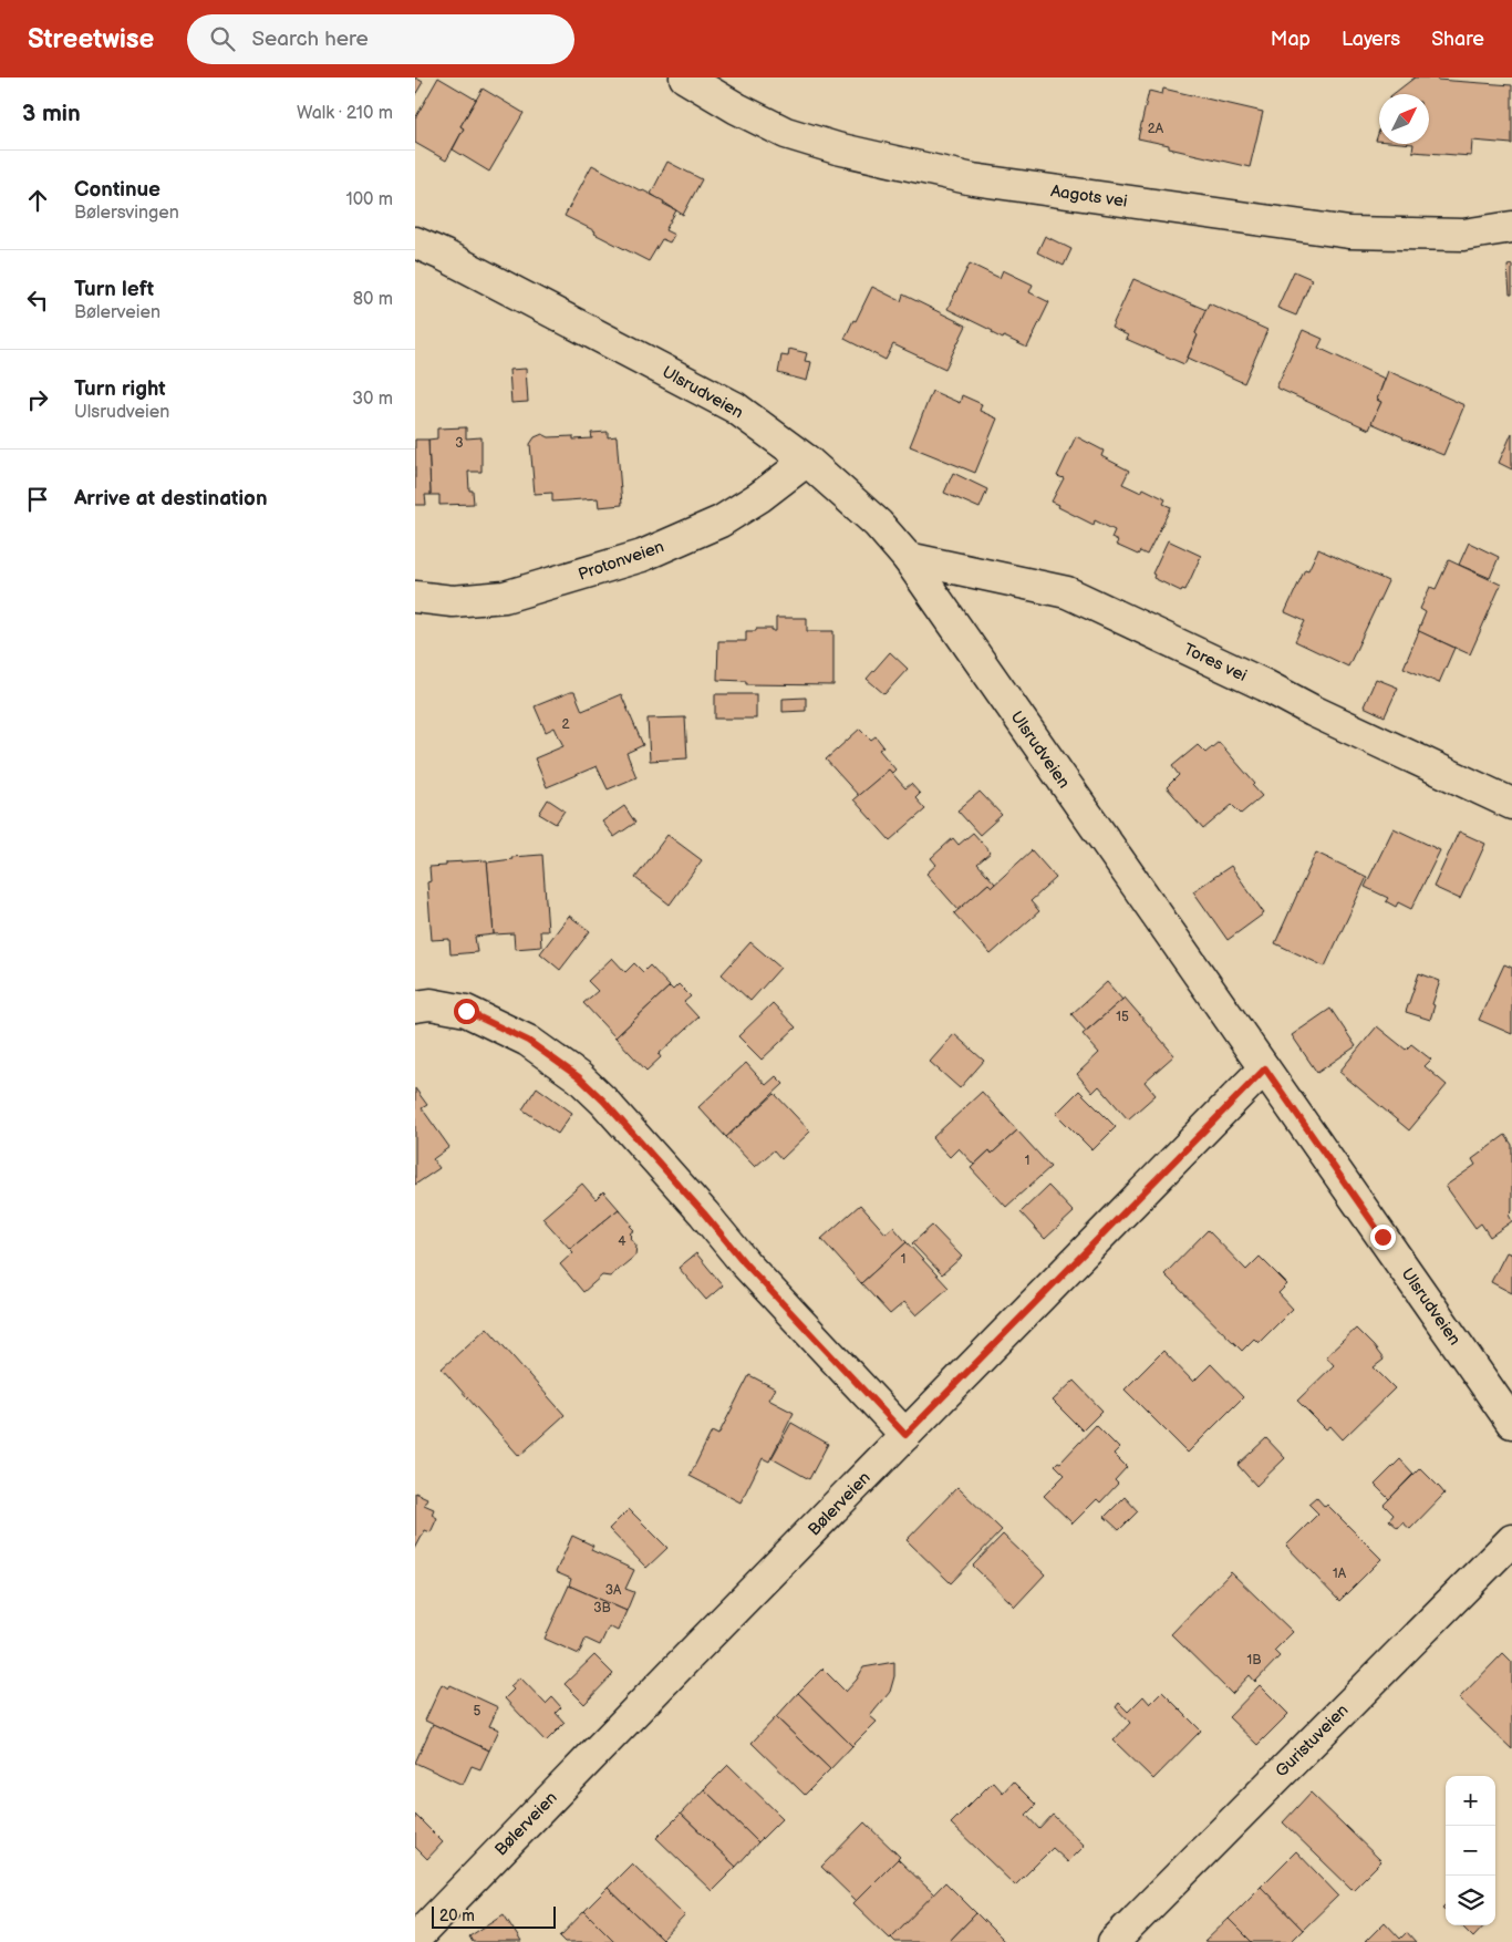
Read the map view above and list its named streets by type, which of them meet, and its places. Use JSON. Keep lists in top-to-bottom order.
{
  "streets": {
    "street": [
      "Aagots vei",
      "Ulsrudveien",
      "Protonveien",
      "Tores vei",
      "Bølerveien",
      "Guristuveien"
    ]
  },
  "crossings": [
    ["Ulsrudveien", "Protonveien"],
    ["Ulsrudveien", "Tores vei"],
    ["Ulsrudveien", "Bølerveien"]
  ],
  "house_numbers": [
    "2A",
    "3",
    "2",
    "15",
    "1",
    "4",
    "1",
    "1A",
    "3A",
    "3B",
    "1B",
    "5"
  ],
  "scale_bar": "20 m",
  "north": "top right",
  "page": {
    "header": "Streetwise",
    "search": "Search here",
    "nav": ["Map", "Layers", "Share"],
    "heading": ["3 min", "Walk · 210 m"],
    "list": [
      ["Continue", "Bølersvingen", "100 m"],
      ["Turn left", "Bølerveien", "80 m"],
      ["Turn right", "Ulsrudveien", "30 m"],
      "Arrive at destination"
    ],
    "map_buttons": ["+", "−"],
    "scale": "20 m"
  }
}
